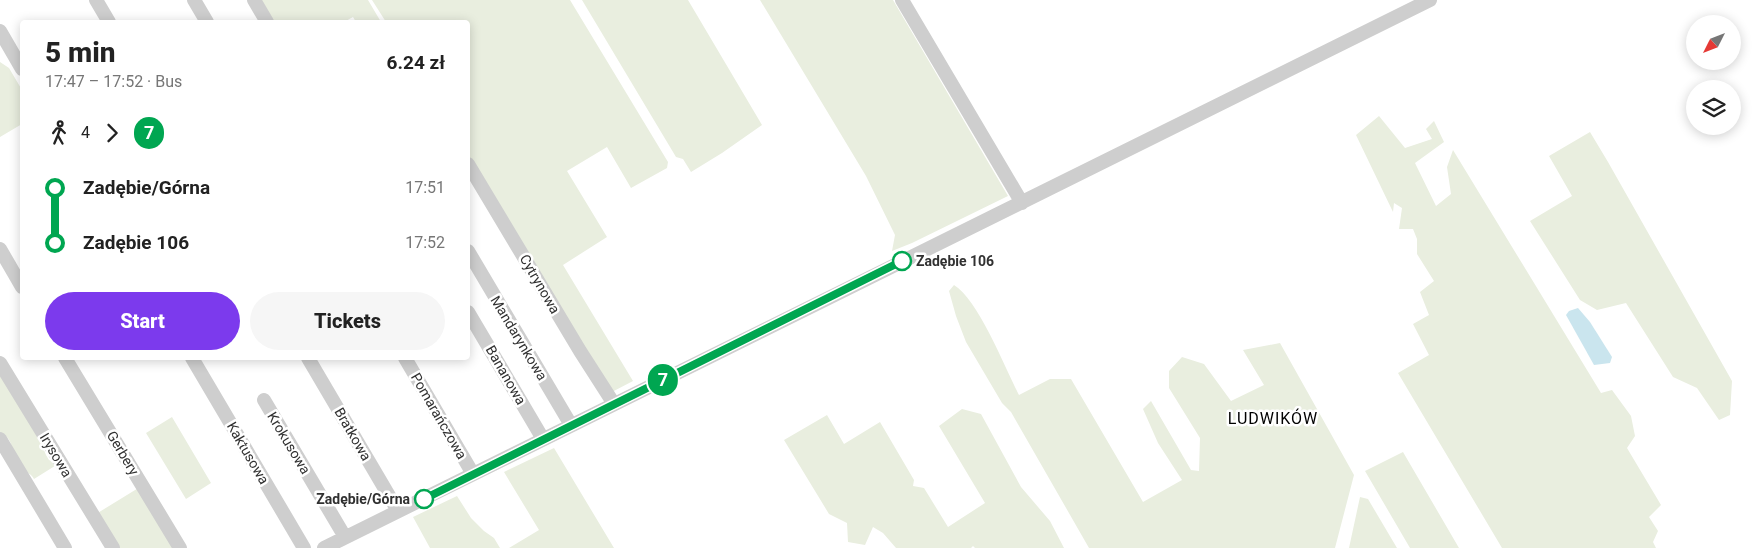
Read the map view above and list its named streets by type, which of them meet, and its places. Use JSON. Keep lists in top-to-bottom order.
{
  "streets": {
    "street": [
      "Cytrynowa",
      "Mandarynkowa",
      "Bananowa",
      "Pomarańczowa",
      "Bratkowa",
      "Krokusowa",
      "Gerbery",
      "Kaktusowa",
      "Irysowa"
    ]
  },
  "districts": ["LUDWIKÓW"],
  "places": ["Zadębie 106", "Zadębie/Górna"],
  "lines": ["bus line 7"],
  "north": "bottom left",
  "page": {
    "on_map": "7",
    "heading": ["5 min", "17:47 – 17:52 · Bus", "6.24 zł"],
    "legs": ["4", "7"],
    "list": [
      {
        "name": "Zadębie/Górna",
        "value": "17:51"
      },
      {
        "name": "Zadębie 106",
        "value": "17:52"
      }
    ],
    "buttons": ["Start", "Tickets"]
  }
}
